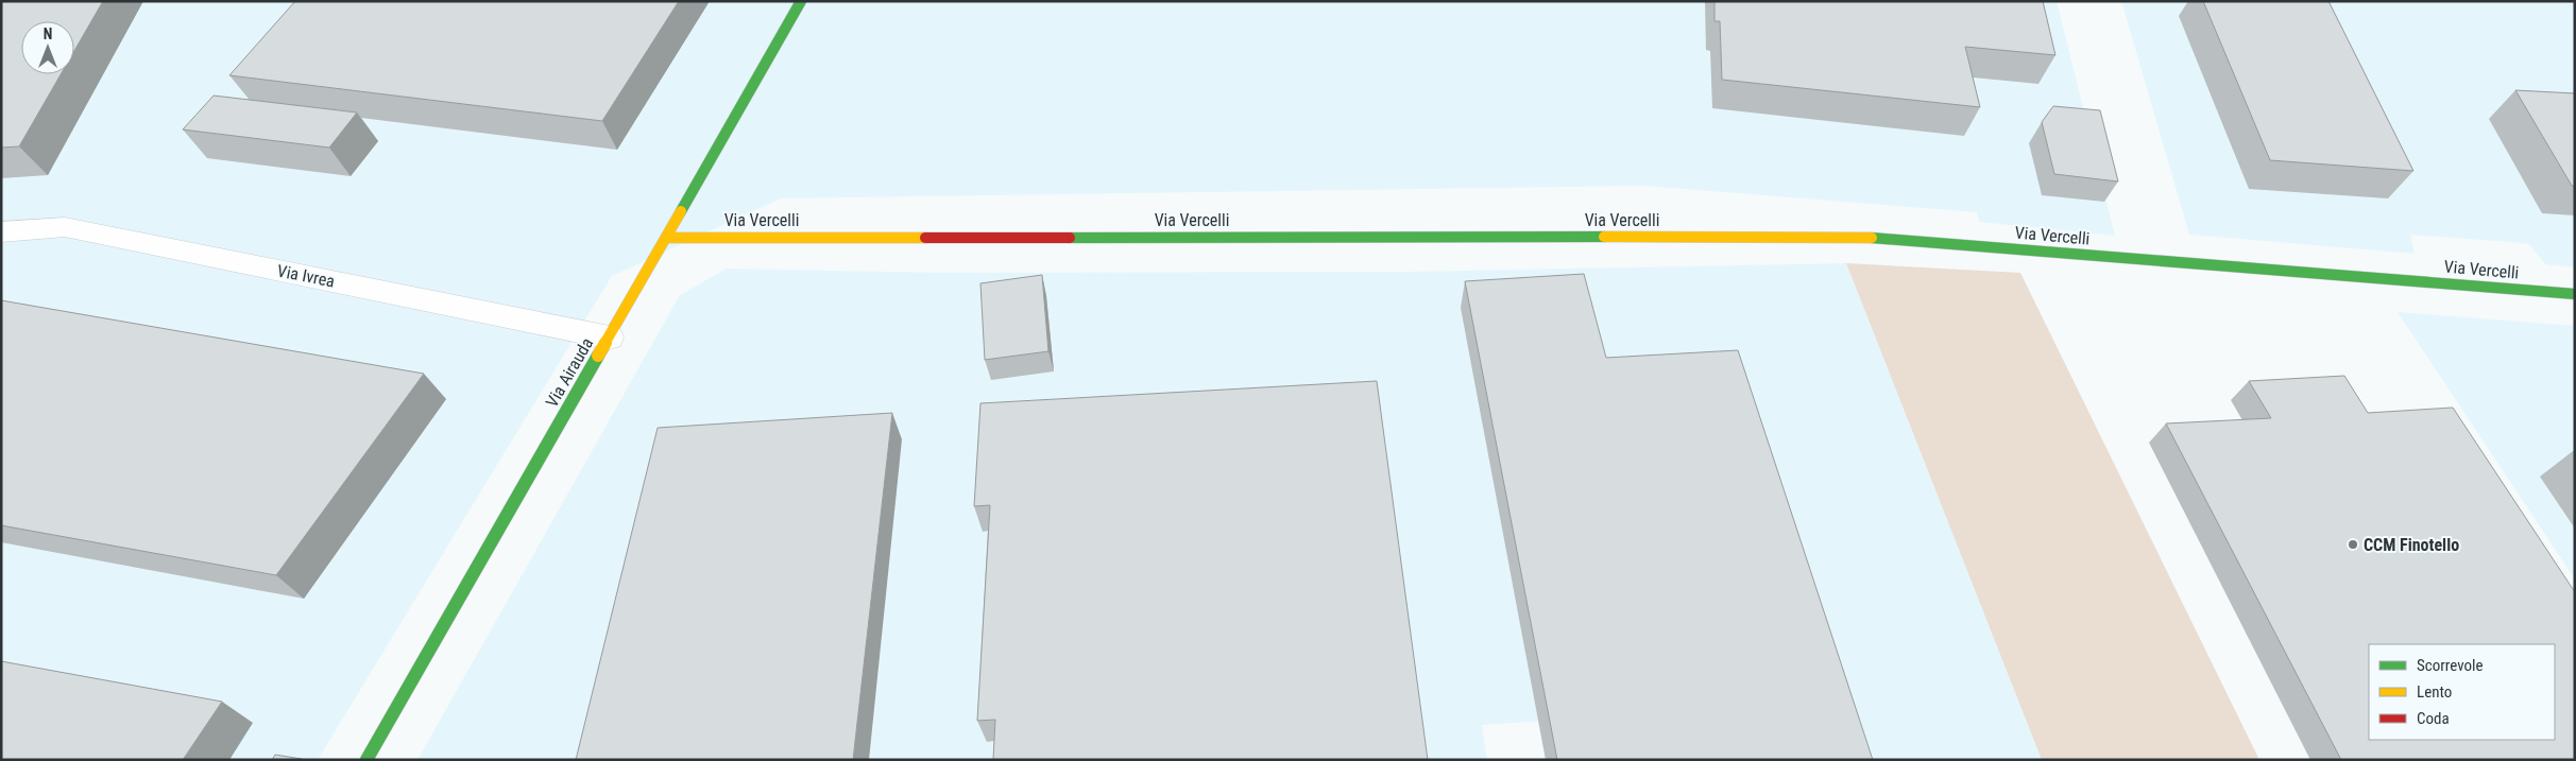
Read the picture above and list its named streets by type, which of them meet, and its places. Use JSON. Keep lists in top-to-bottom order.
{
  "streets": {
    "street": ["Via Vercelli", "Via Ivrea", "Via Airauda"]
  },
  "crossings": [
    ["Via Vercelli", "Via Airauda"],
    ["Via Ivrea", "Via Airauda"]
  ],
  "places": ["CCM Finotello"],
  "legend": ["Scorrevole", "Lento", "Coda"],
  "north": "top"
}
